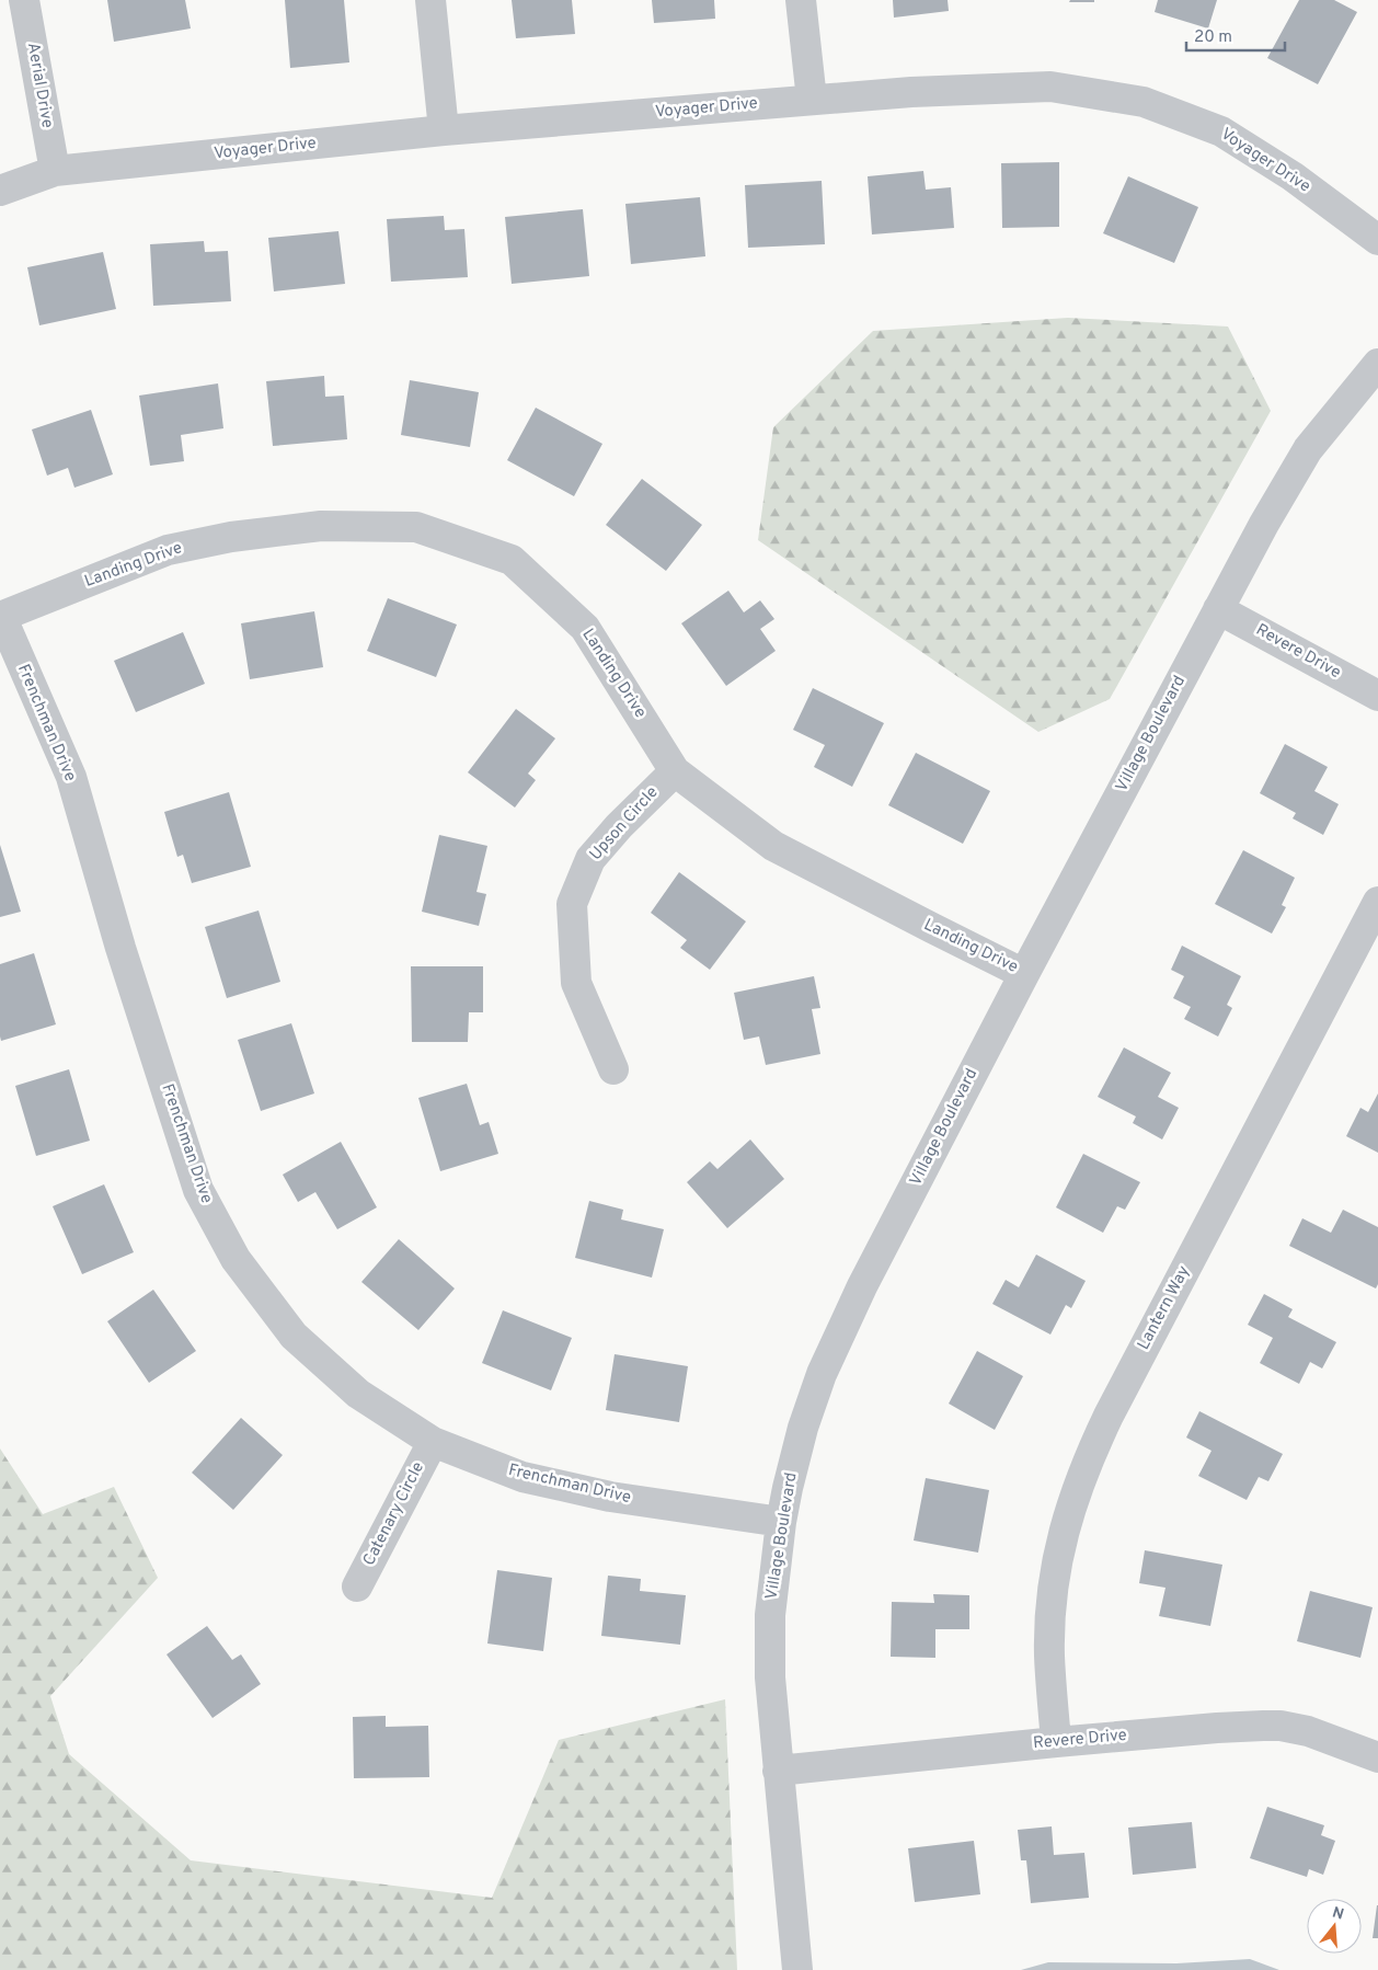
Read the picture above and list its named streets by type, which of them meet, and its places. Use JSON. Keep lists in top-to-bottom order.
{
  "streets": {
    "street": [
      "Aerial Drive",
      "Voyager Drive",
      "Landing Drive",
      "Revere Drive",
      "Frenchman Drive",
      "Village Boulevard",
      "Upson Circle",
      "Lantern Way",
      "Catenary Circle"
    ]
  },
  "crossings": [
    ["Aerial Drive", "Voyager Drive"],
    ["Landing Drive", "Frenchman Drive"],
    ["Landing Drive", "Village Boulevard"],
    ["Landing Drive", "Upson Circle"],
    ["Revere Drive", "Village Boulevard"],
    ["Revere Drive", "Lantern Way"],
    ["Frenchman Drive", "Village Boulevard"],
    ["Frenchman Drive", "Catenary Circle"]
  ],
  "scale_bar": "20 m",
  "north": "top"
}
